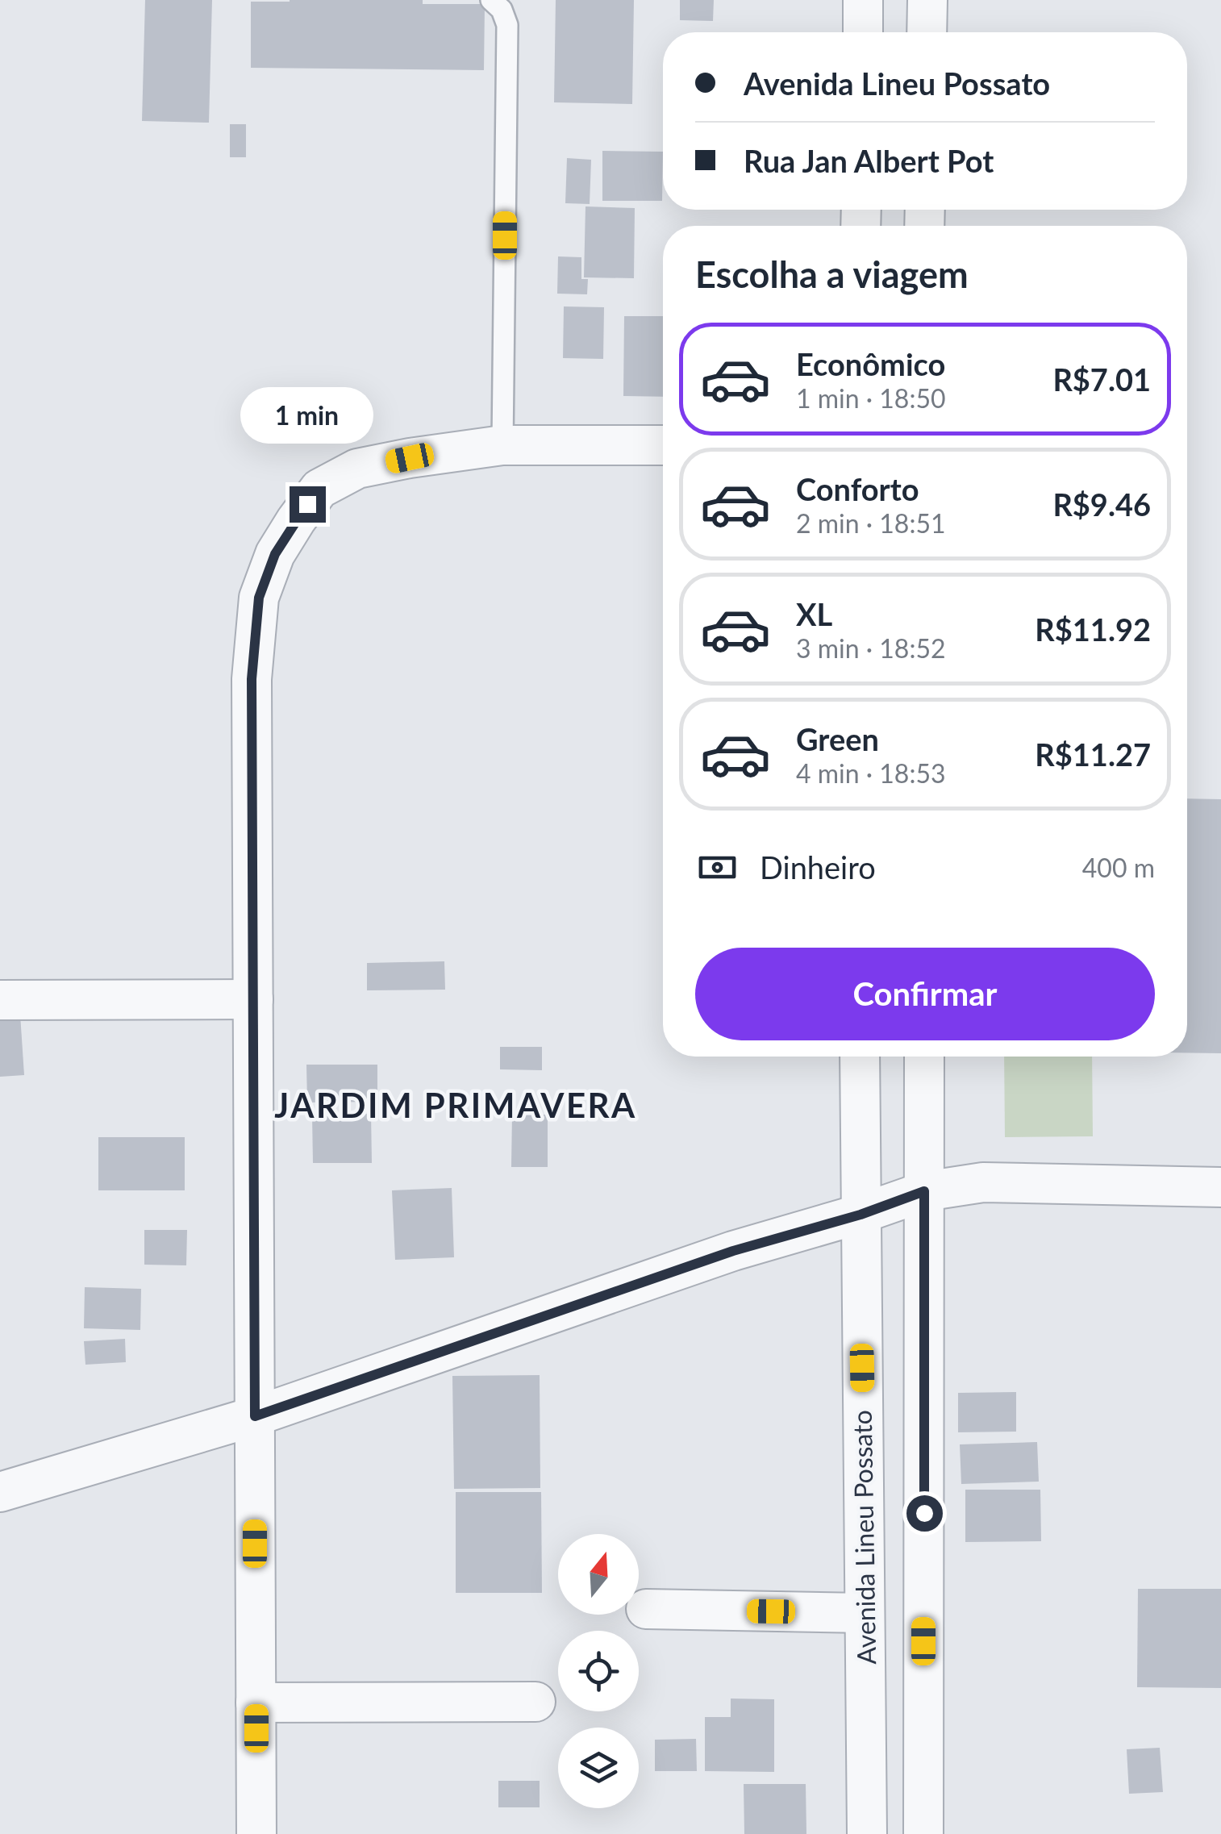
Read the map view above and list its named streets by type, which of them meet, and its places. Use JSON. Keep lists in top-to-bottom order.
{
  "streets": {
    "street": ["Avenida Lineu Possato"]
  },
  "districts": ["JARDIM PRIMAVERA"],
  "north": "top",
  "page": {
    "banner": ["Avenida Lineu Possato", "Rua Jan Albert Pot"],
    "heading": "Escolha a viagem",
    "list": [
      {
        "name": "Econômico",
        "note": "1 min · 18:50",
        "value": "R$7.01"
      },
      {
        "name": "Conforto",
        "note": "2 min · 18:51",
        "value": "R$9.46"
      },
      {
        "name": "XL",
        "note": "3 min · 18:52",
        "value": "R$11.92"
      },
      {
        "name": "Green",
        "note": "4 min · 18:53",
        "value": "R$11.27"
      }
    ],
    "bubble": "1 min",
    "pay": ["Dinheiro", "400 m"],
    "buttons": "Confirmar"
  }
}
